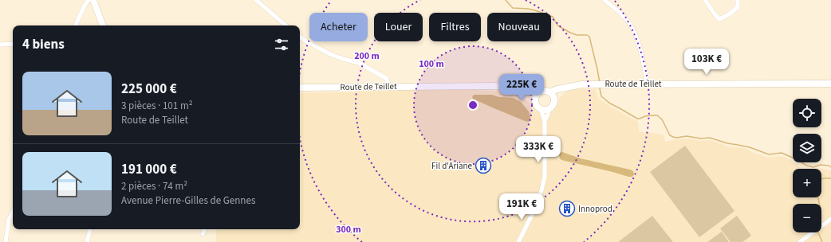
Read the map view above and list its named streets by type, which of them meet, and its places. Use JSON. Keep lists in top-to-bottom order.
{
  "streets": {
    "main road": ["Route de Teillet"]
  },
  "places": {
    "building": ["Fil d'Ariane", "Innoprod"]
  },
  "page": {
    "chip": [
      "Acheter",
      "Louer",
      "Filtres",
      "Nouveau"
    ],
    "heading": "4 biens",
    "price": [
      "103K €",
      "225K €",
      "333K €",
      "191K €"
    ],
    "list": [
      {
        "name": "225 000 €",
        "note": "3 pièces · 101 m² · Route de Teillet"
      },
      {
        "name": "191 000 €",
        "note": "2 pièces · 74 m² · Avenue Pierre-Gilles de Gennes"
      }
    ],
    "map_buttons": ["+", "−"]
  },
  "rings": ["200 m", "100 m", "300 m"]
}
